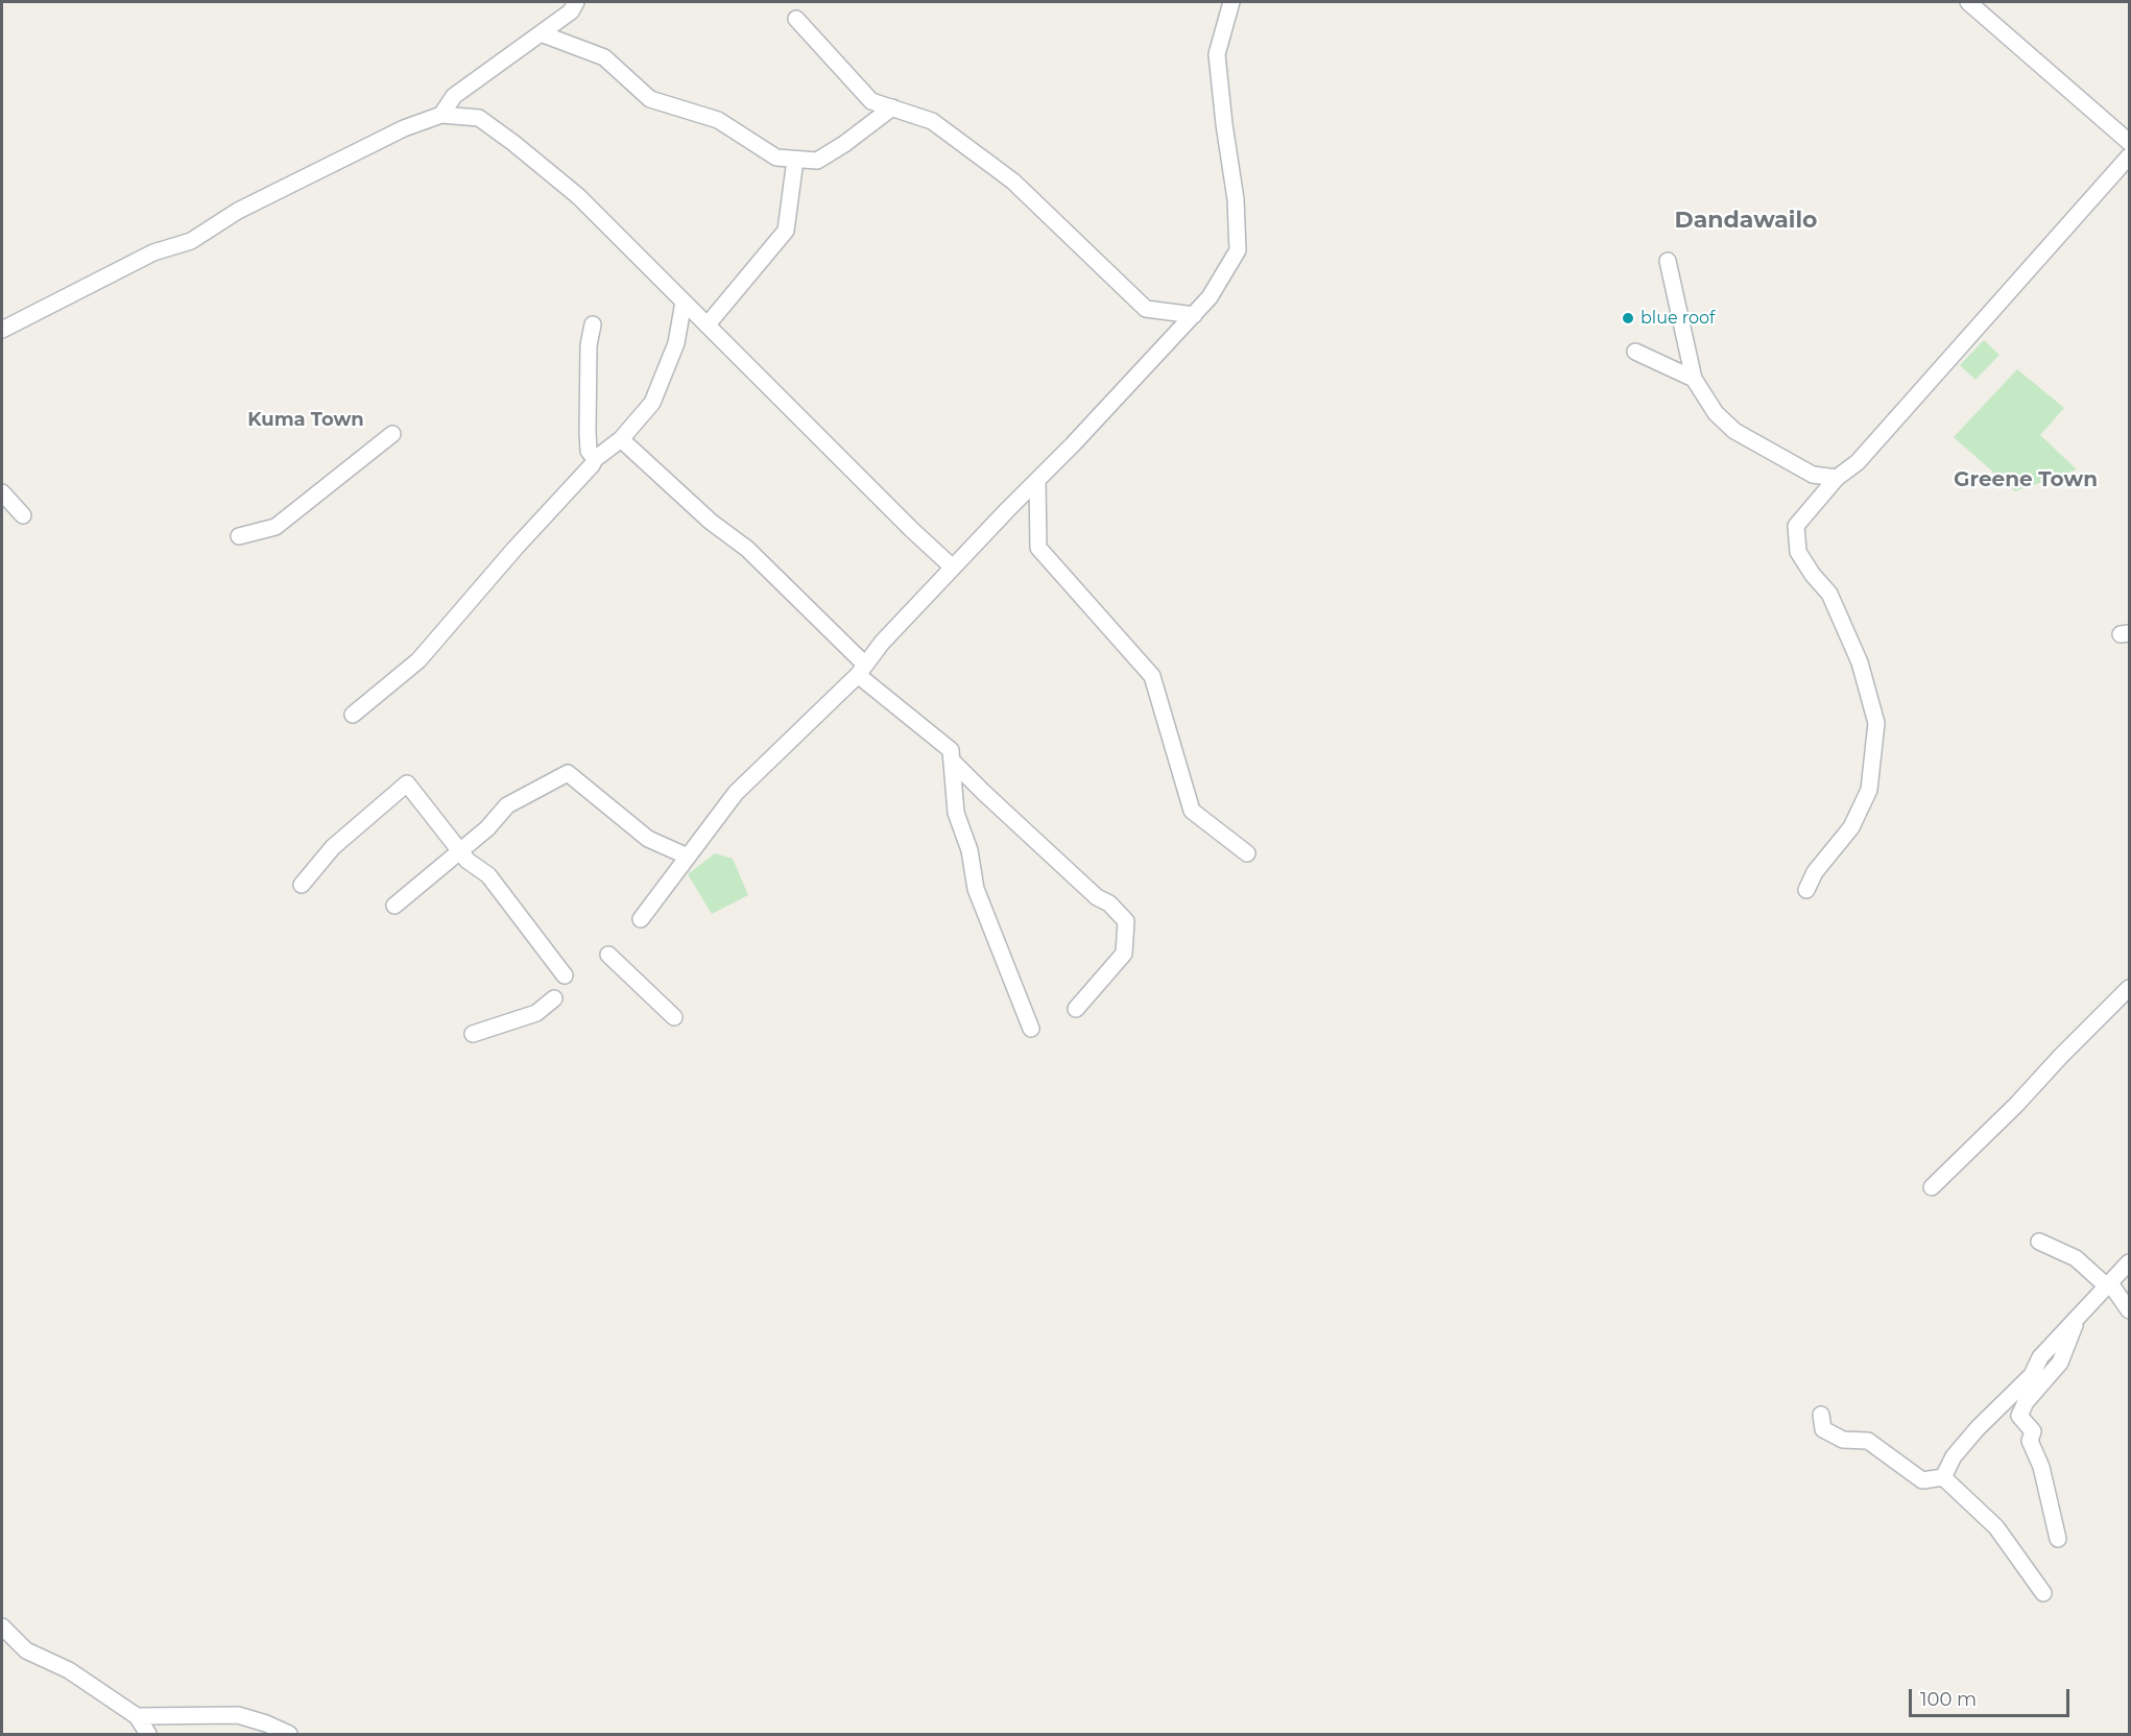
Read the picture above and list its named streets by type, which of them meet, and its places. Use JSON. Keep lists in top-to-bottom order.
{
  "districts": ["Dandawailo", "Kuma Town", "Greene Town"],
  "places": ["blue roof"],
  "scale_bar": "100 m"
}
